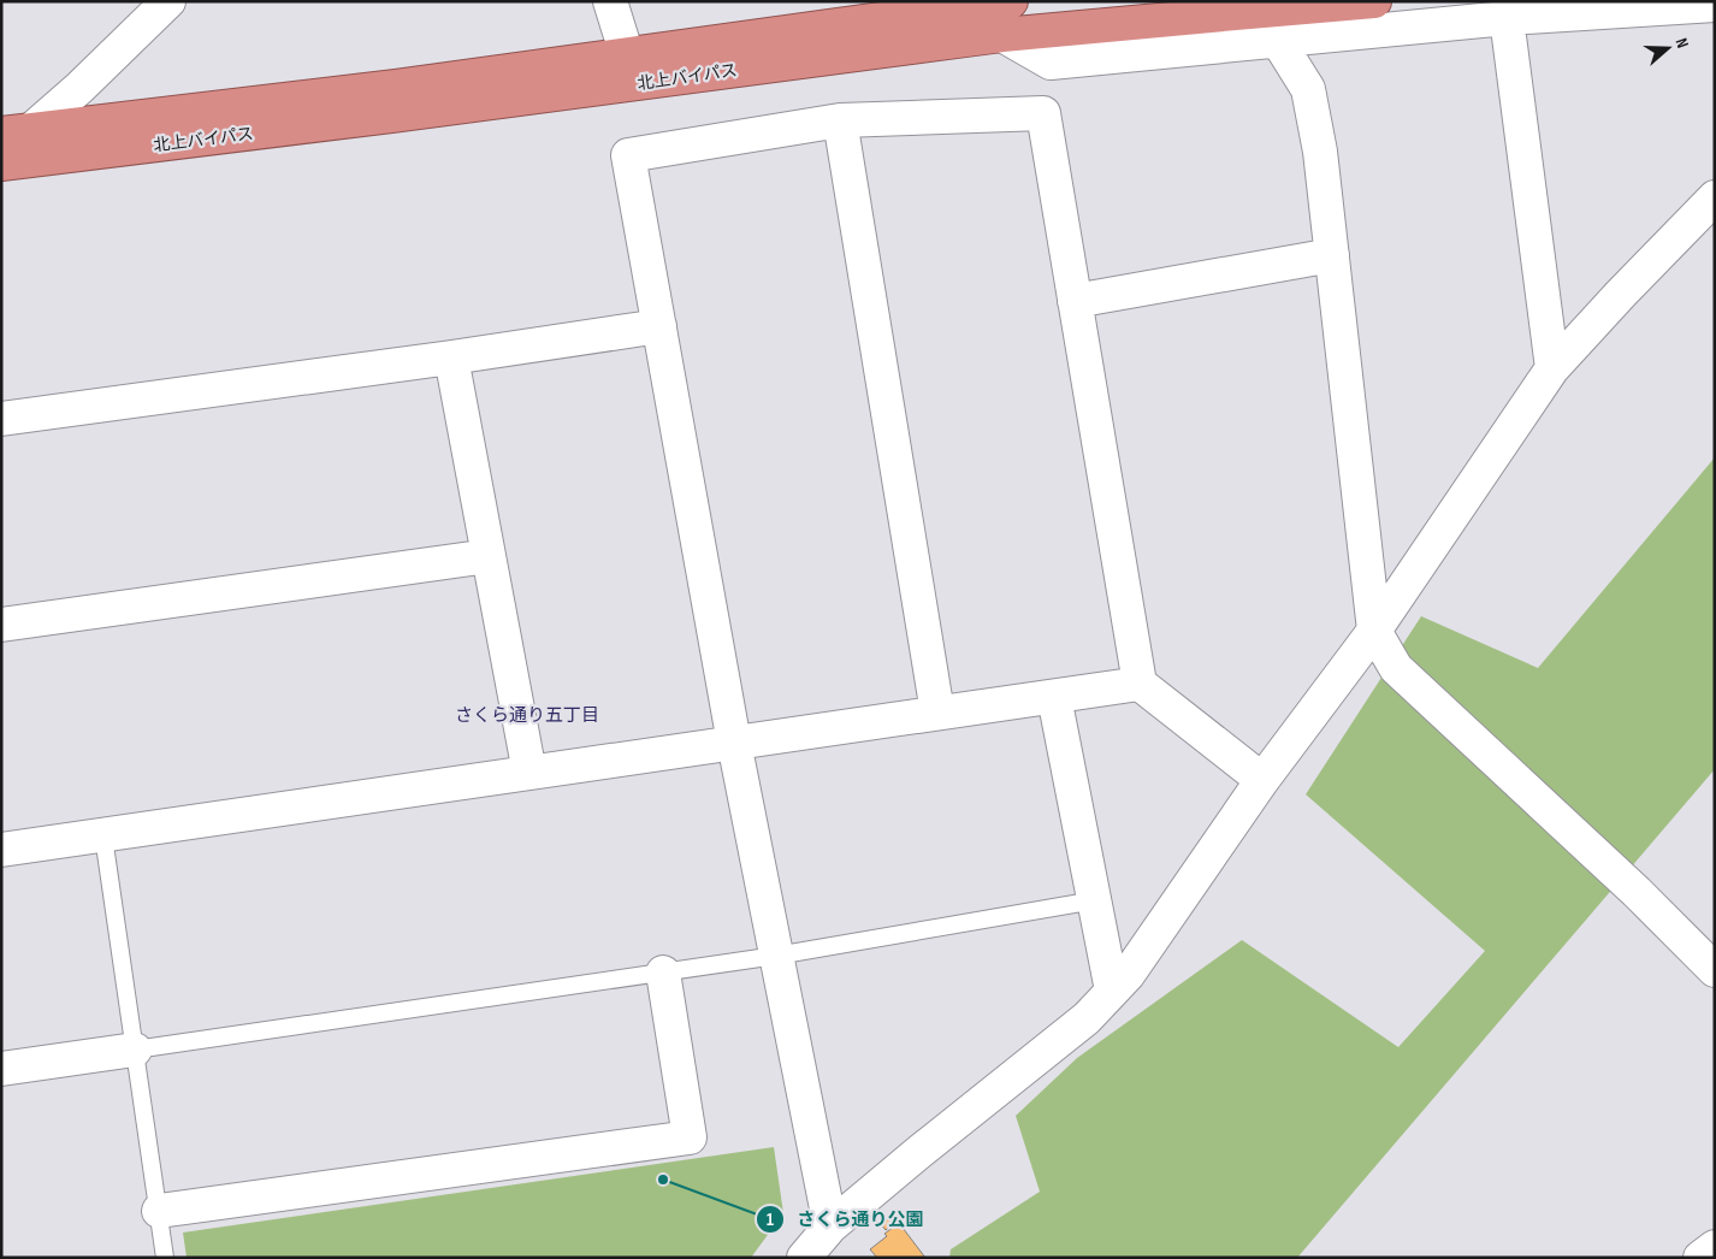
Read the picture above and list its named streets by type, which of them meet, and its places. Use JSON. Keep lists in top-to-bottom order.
{
  "streets": {
    "highway": ["北上バイパス"]
  },
  "districts": ["さくら通り五丁目"],
  "places": ["さくら通り公園"],
  "north": "right"
}
